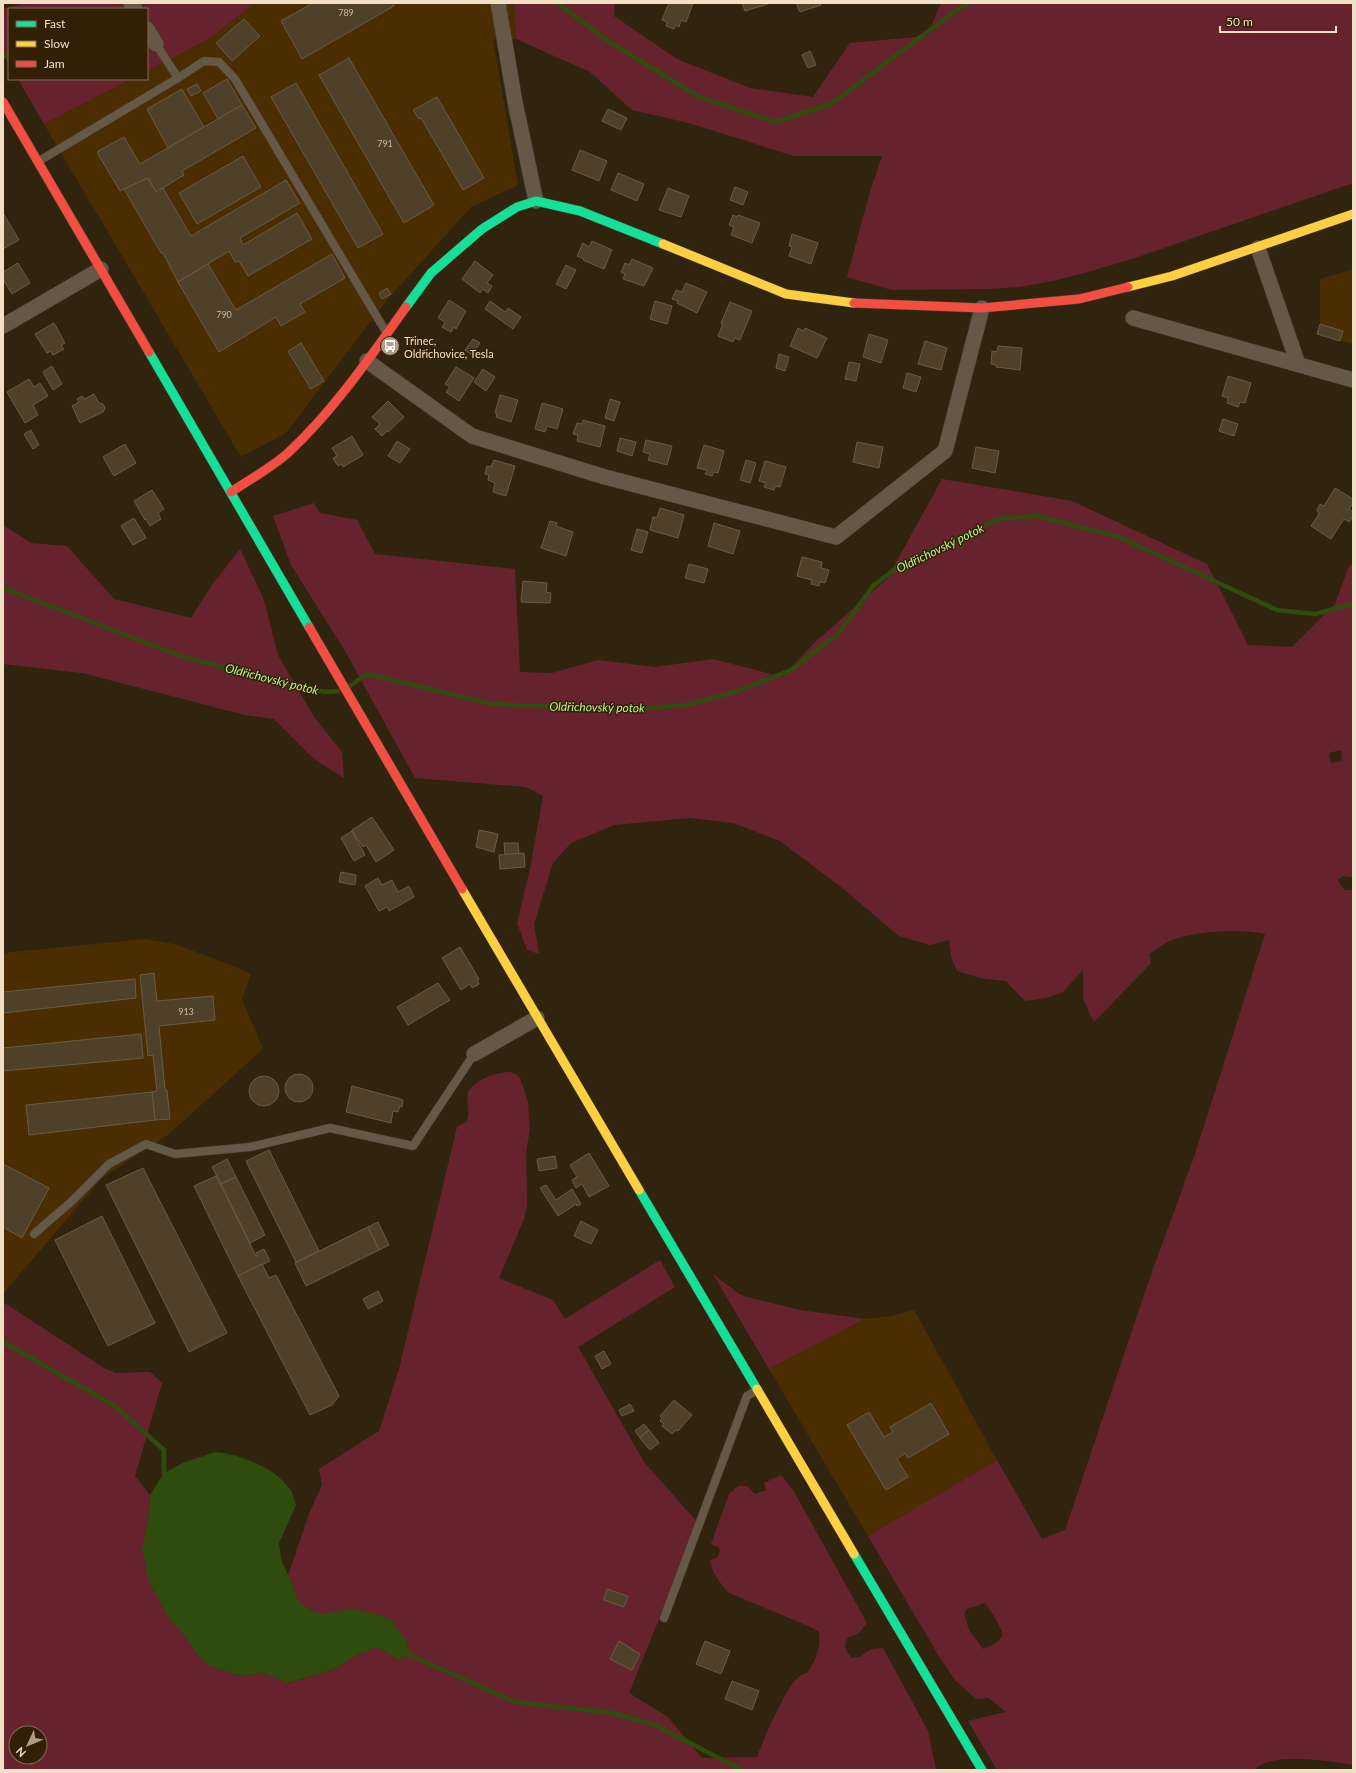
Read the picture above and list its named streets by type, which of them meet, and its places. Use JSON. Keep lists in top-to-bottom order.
{
  "water": ["Oldřichovský potok"],
  "places": {
    "bus stop": ["Třinec, Oldřichovice, Tesla"]
  },
  "house_numbers": [
    "789",
    "791",
    "790",
    "913"
  ],
  "legend": ["Fast", "Slow", "Jam"],
  "scale_bar": "50 m",
  "north": "bottom left"
}
